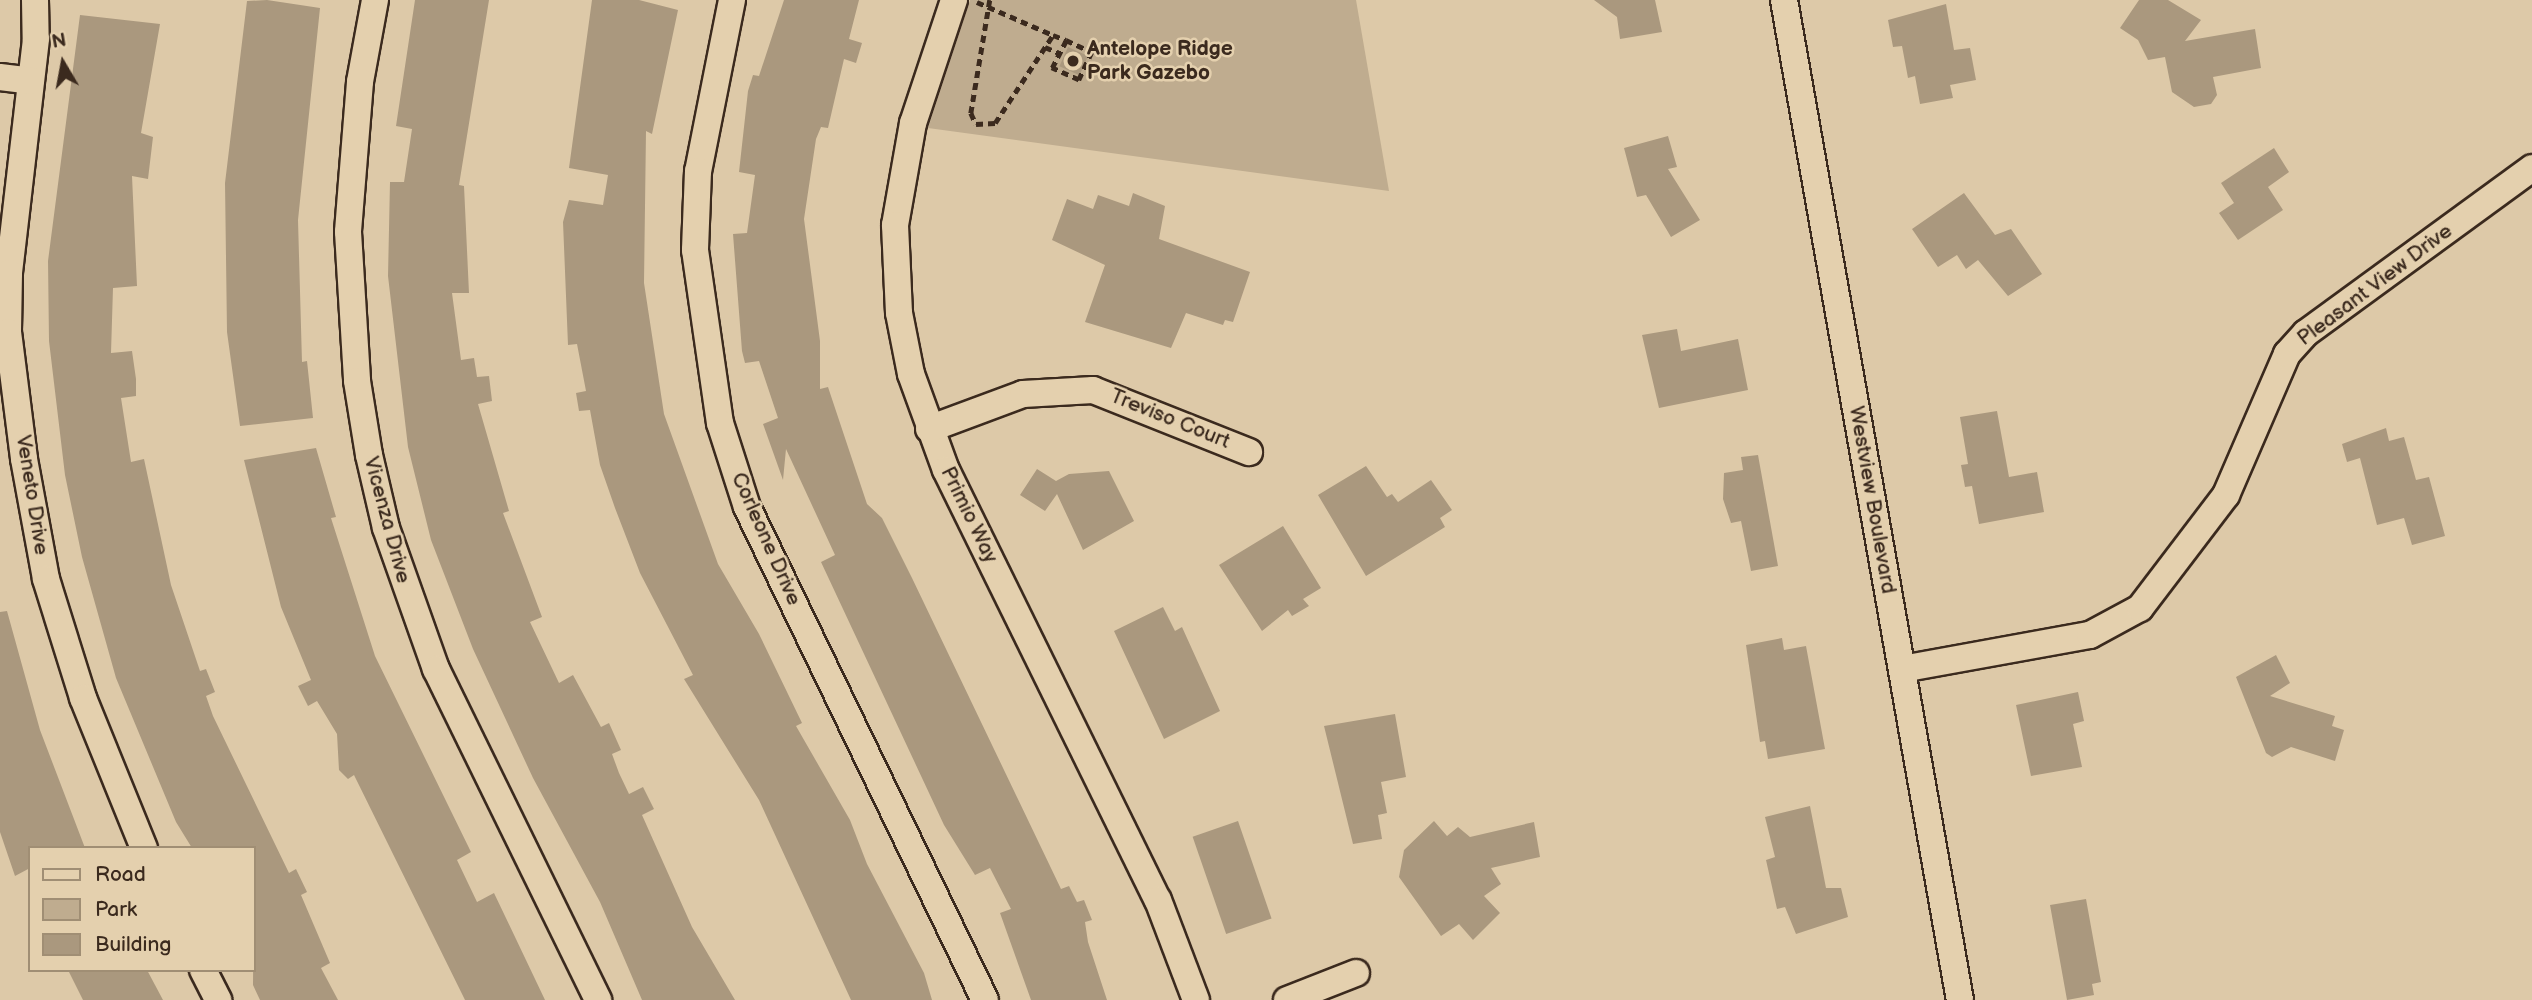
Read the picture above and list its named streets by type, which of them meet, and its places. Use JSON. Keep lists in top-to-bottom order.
{
  "streets": {
    "street": [
      "Pleasant View Drive",
      "Treviso Court",
      "Veneto Drive",
      "Westview Boulevard",
      "Primio Way",
      "Vicenza Drive",
      "Corleone Drive"
    ]
  },
  "crossings": [
    ["Pleasant View Drive", "Westview Boulevard"],
    ["Treviso Court", "Primio Way"]
  ],
  "places": ["Antelope Ridge Park Gazebo"],
  "legend": ["Road", "Park", "Building"],
  "north": "top"
}
